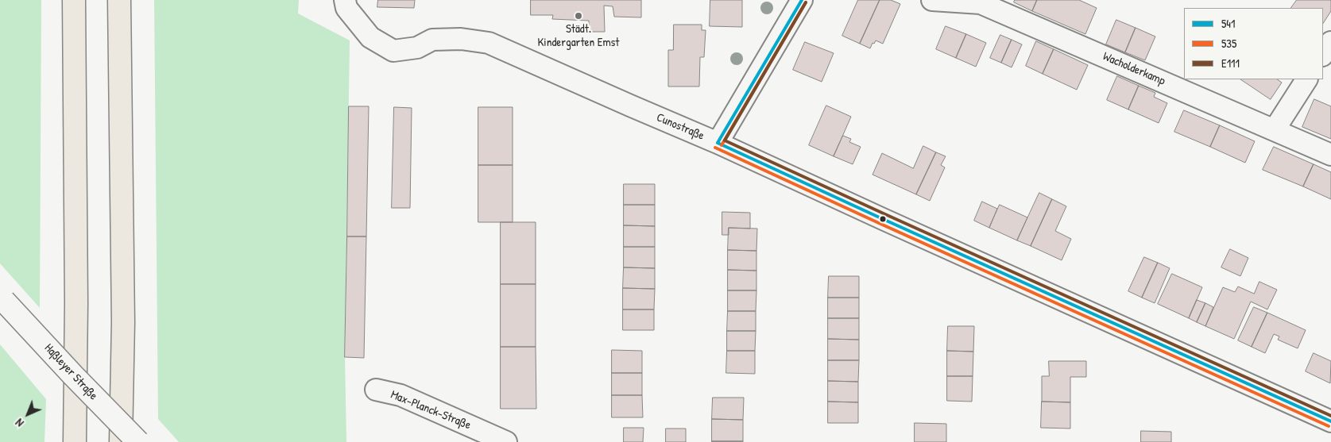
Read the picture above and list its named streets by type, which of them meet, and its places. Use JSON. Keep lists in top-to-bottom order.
{
  "streets": {
    "main road": ["Haßleyer Straße"],
    "street": ["Wacholderkamp", "Cunostraße", "Max-Planck-Straße"]
  },
  "places": ["Städt. Kindergarten Emst"],
  "lines": ["transit line 541", "transit line 535", "transit line E111"],
  "legend": ["541", "535", "E111"],
  "north": "bottom left"
}
